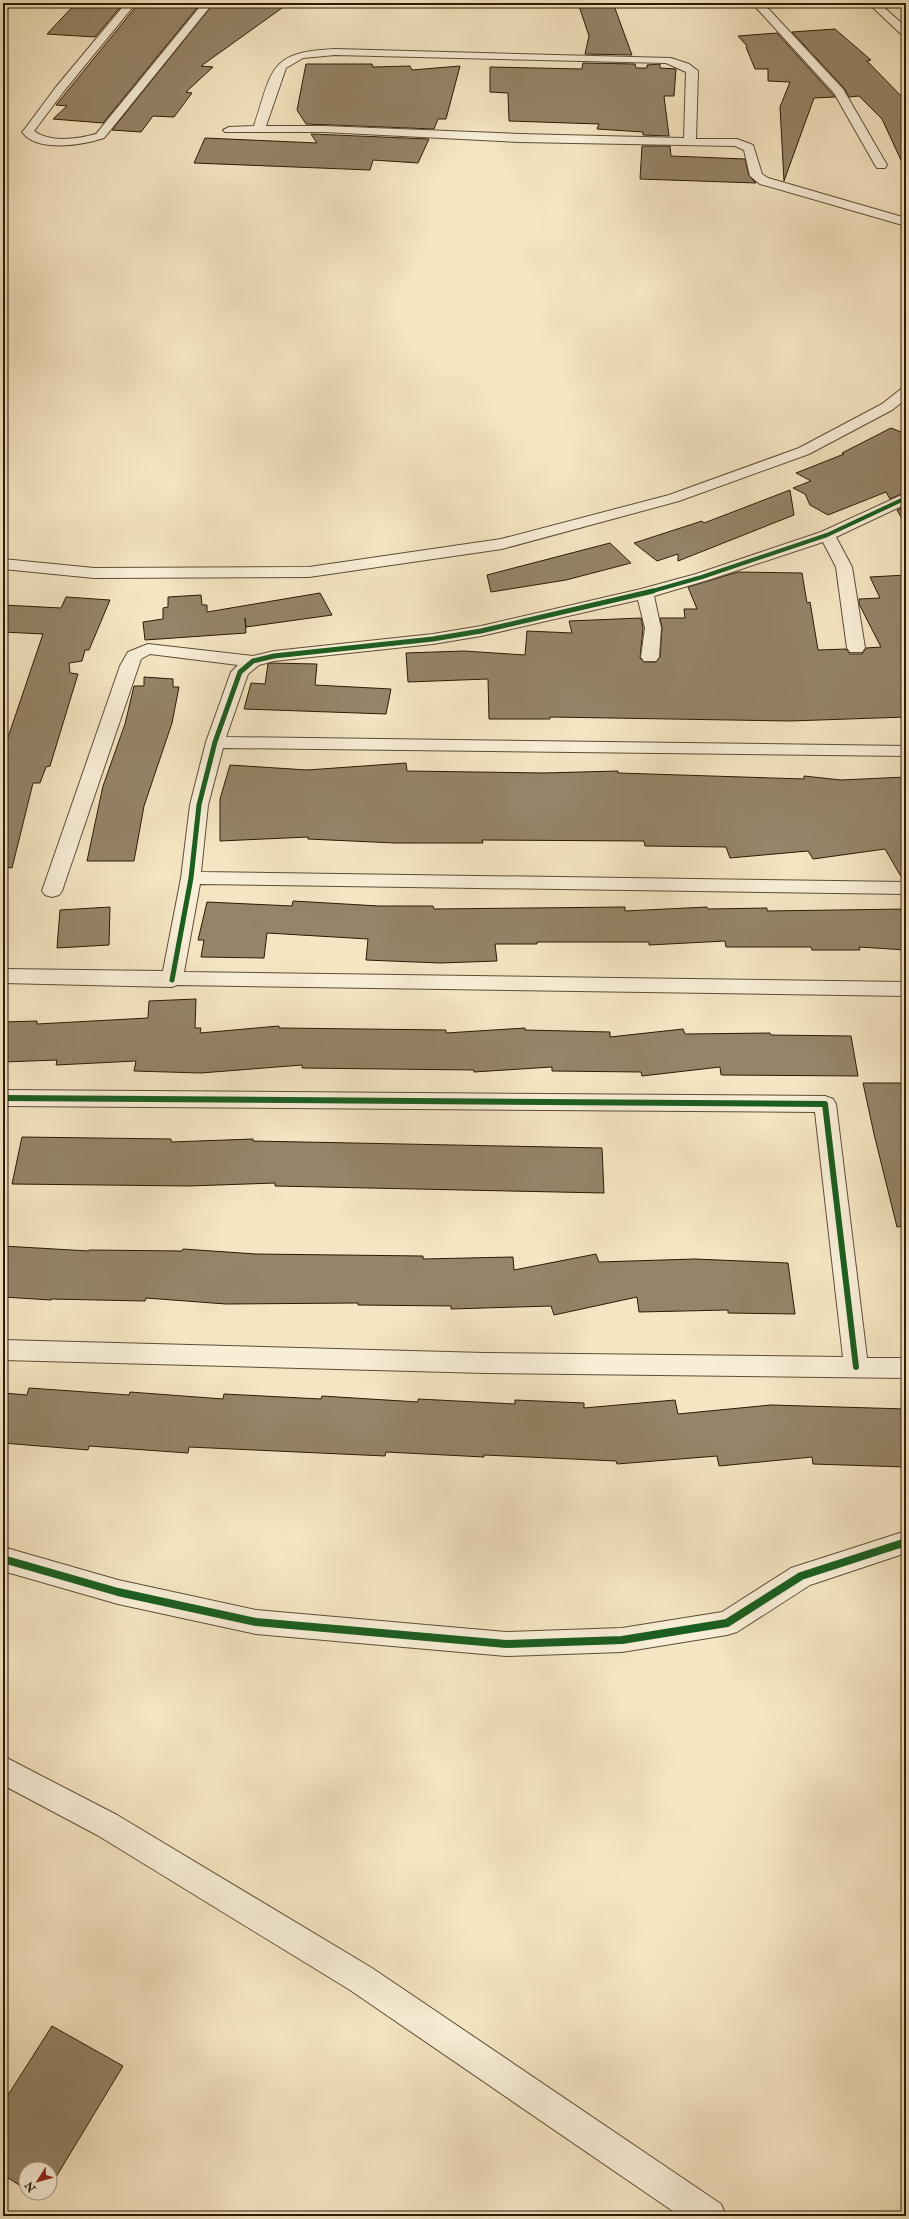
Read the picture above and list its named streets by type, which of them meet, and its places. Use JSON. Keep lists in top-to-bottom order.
{
  "north": "bottom left"
}
